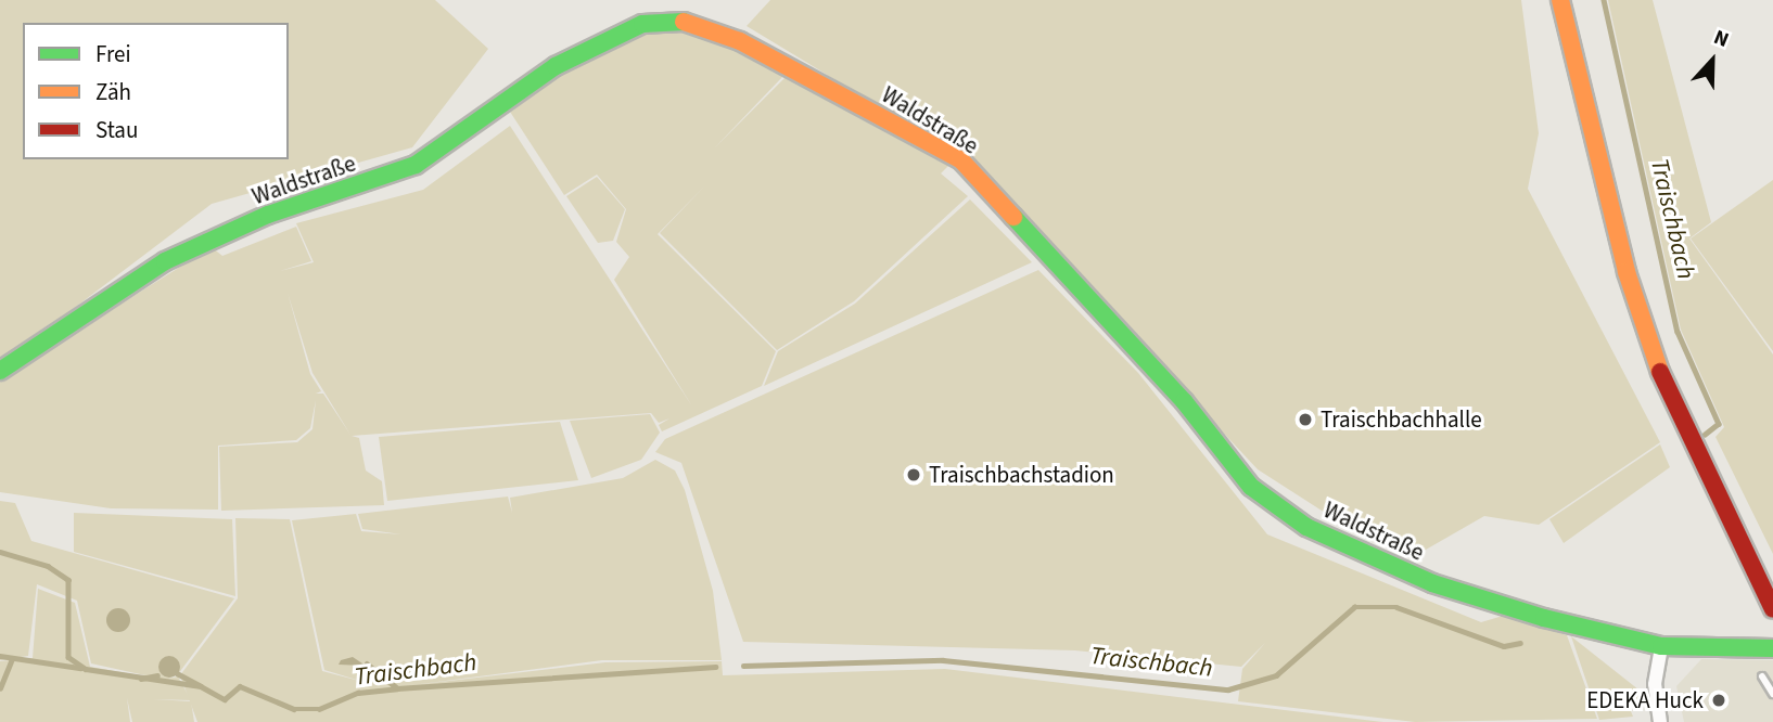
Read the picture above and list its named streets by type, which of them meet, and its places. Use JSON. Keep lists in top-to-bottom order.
{
  "streets": {
    "street": ["Waldstraße"]
  },
  "water": ["Traischbach"],
  "places": ["Traischbachhalle", "Traischbachstadion", "EDEKA Huck"],
  "legend": ["Frei", "Zäh", "Stau"],
  "north": "top"
}
